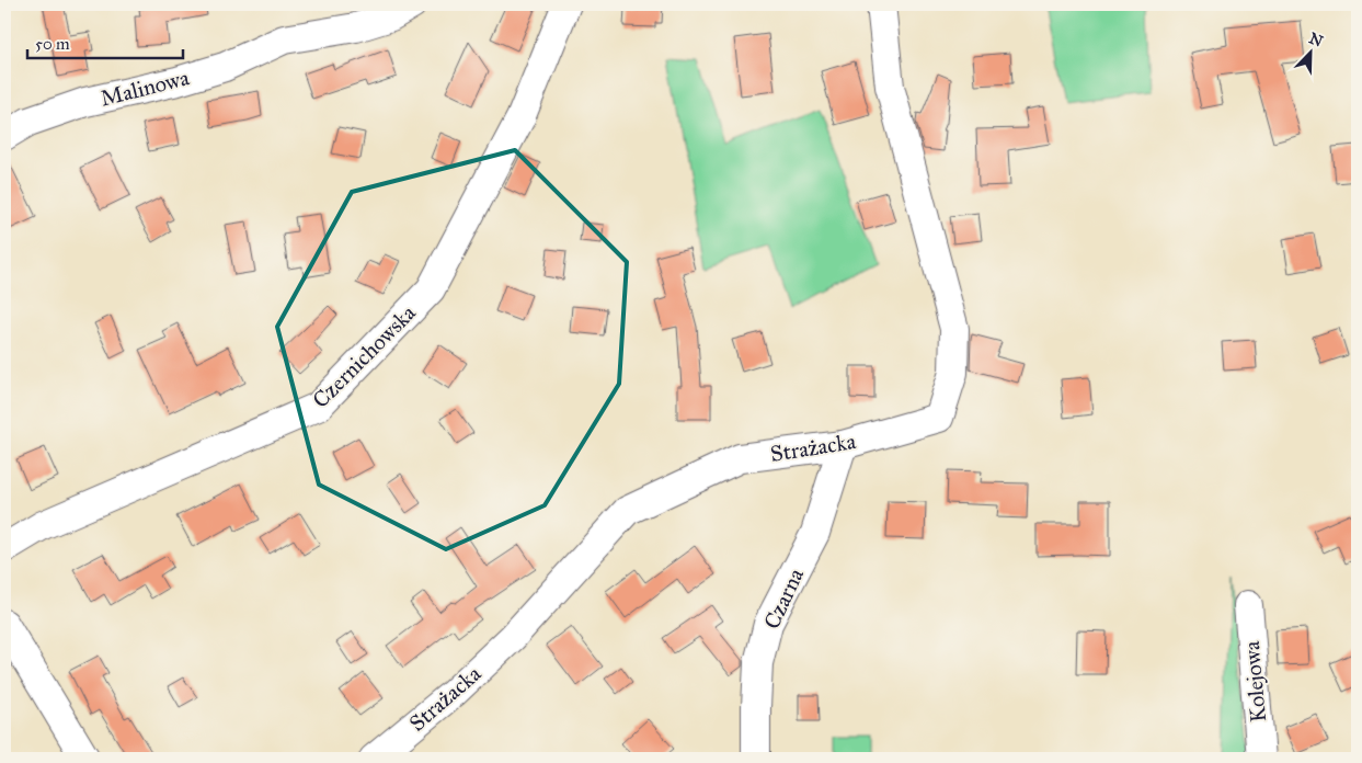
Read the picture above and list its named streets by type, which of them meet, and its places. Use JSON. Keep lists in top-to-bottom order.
{
  "streets": {
    "street": [
      "Malinowa",
      "Czernichowska",
      "Strażacka",
      "Czarna",
      "Kolejowa"
    ]
  },
  "crossings": [
    ["Strażacka", "Czarna"]
  ],
  "scale_bar": "50 m",
  "north": "top right"
}
